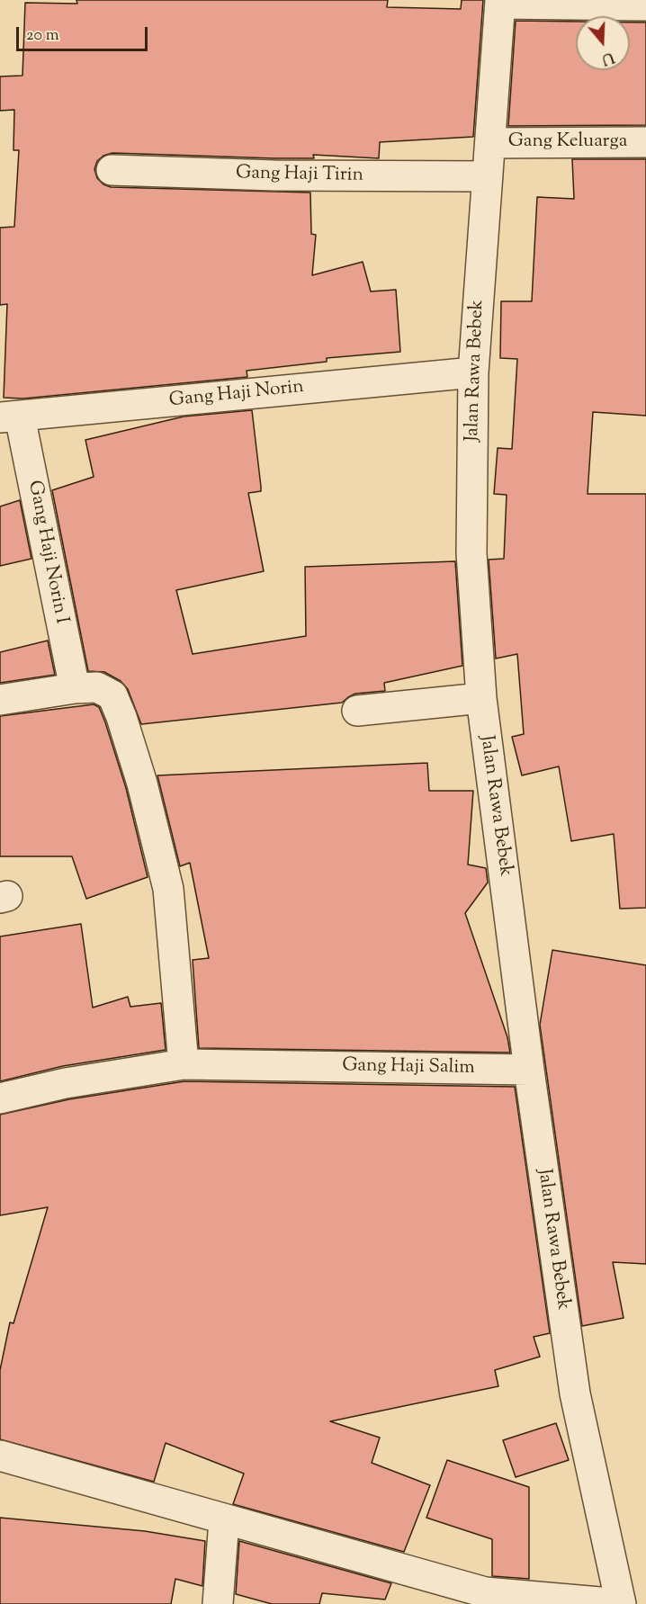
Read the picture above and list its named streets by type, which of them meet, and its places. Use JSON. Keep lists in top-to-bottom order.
{
  "streets": {
    "street": [
      "Gang Keluarga",
      "Gang Haji Tirin",
      "Jalan Rawa Bebek",
      "Gang Haji Norin",
      "Gang Haji Norin I",
      "Gang Haji Salim"
    ]
  },
  "crossings": [
    ["Gang Keluarga", "Jalan Rawa Bebek"],
    ["Gang Haji Tirin", "Jalan Rawa Bebek"],
    ["Jalan Rawa Bebek", "Gang Haji Norin"],
    ["Jalan Rawa Bebek", "Gang Haji Salim"],
    ["Gang Haji Norin", "Gang Haji Norin I"]
  ],
  "scale_bar": "20 m",
  "north": "bottom"
}
